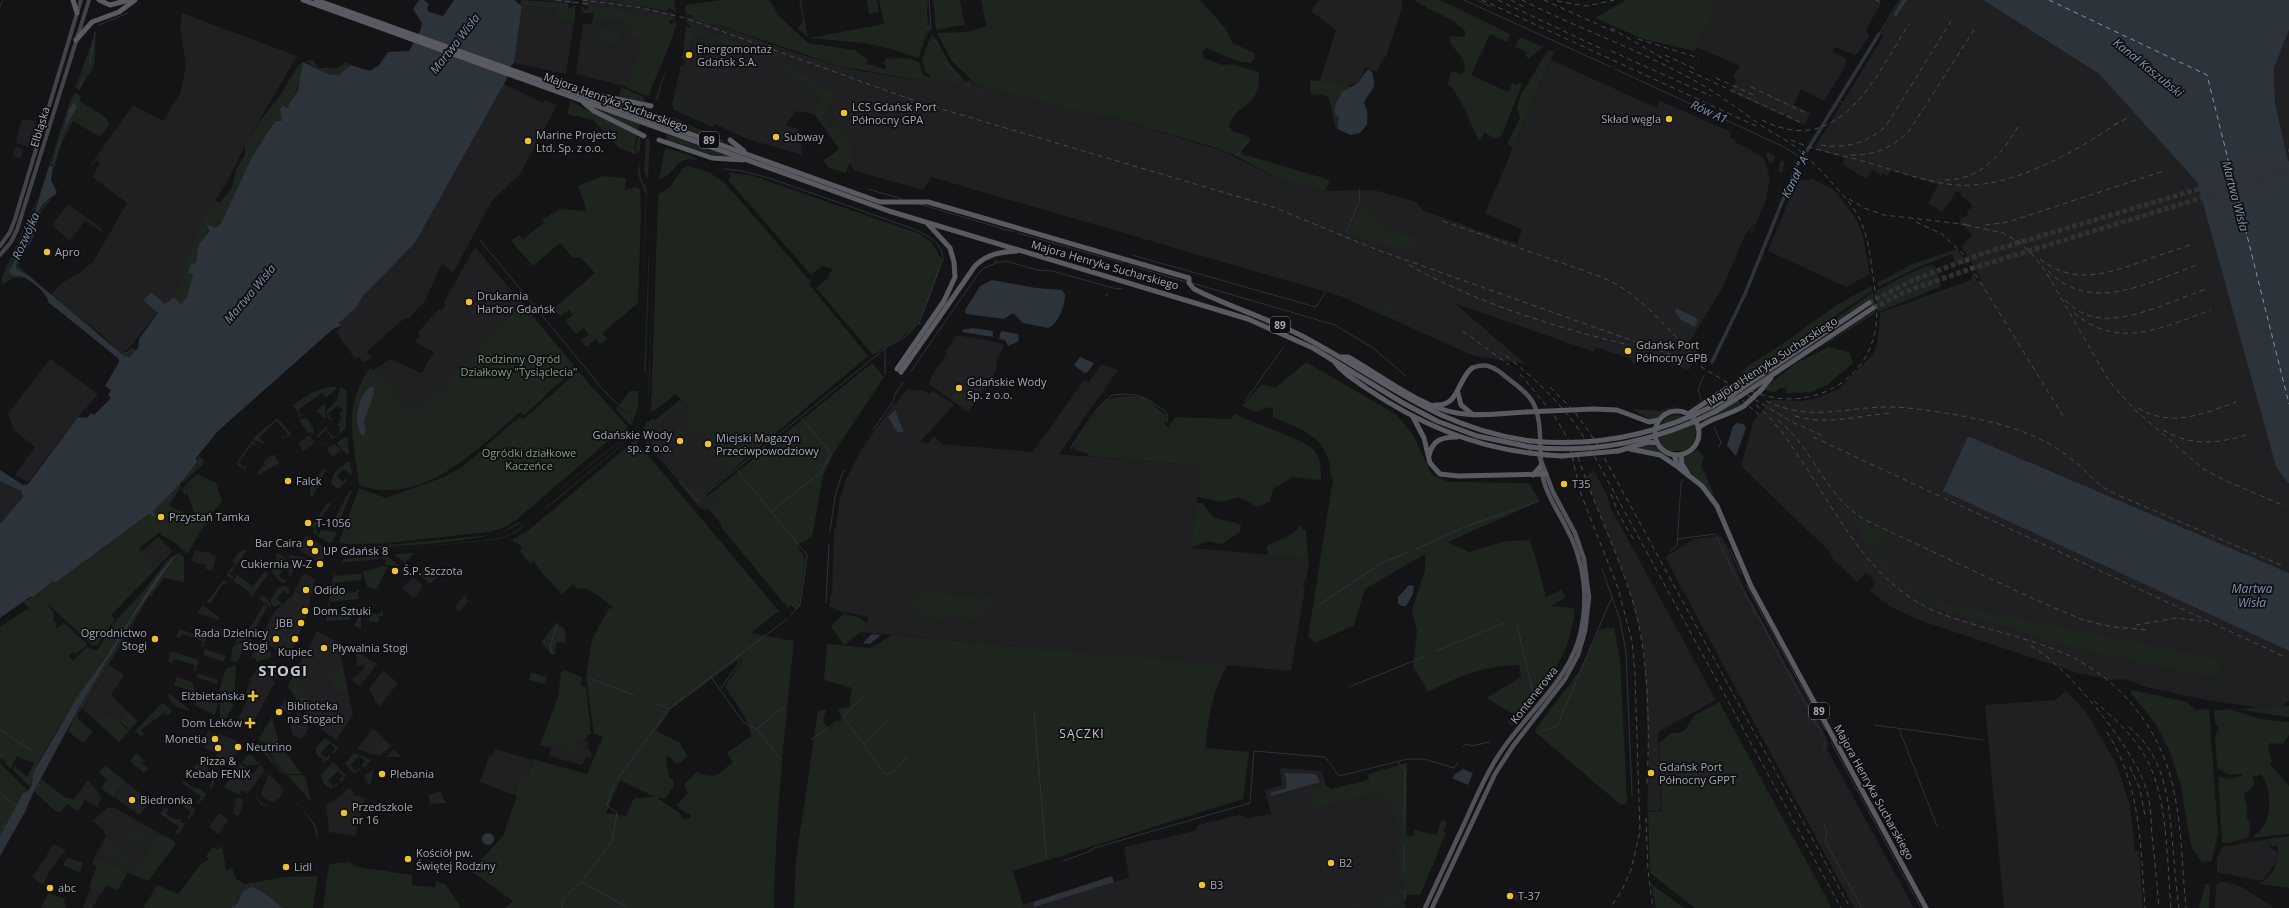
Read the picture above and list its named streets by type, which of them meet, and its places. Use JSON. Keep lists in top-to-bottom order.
{
  "streets": {
    "highway": ["Majora Henryka Sucharskiego", "89"],
    "main road": ["Elbląska", "Kontenerowa"]
  },
  "crossings": [
    ["Majora Henryka Sucharskiego", "89"]
  ],
  "districts": ["STOGI", "SĄCZKI"],
  "water": [
    "Martwa Wisła",
    "Kanał Kaszubski",
    "Rów A1",
    "Kanał \"A\"",
    "Rozwójka"
  ],
  "parks": ["Rodzinny Ogród Działkowy \"Tysiąclecia\"", "Ogródki działkowe Kaczeńce"],
  "places": {
    "other": [
      "Energomontaż Gdańsk S.A.",
      "LCS Gdańsk Port Północny GPA",
      "Skład węgla",
      "Subway",
      "Marine Projects Ltd. Sp. z o.o.",
      "Apro",
      "Drukarnia Harbor Gdańsk",
      "Gdańsk Port Północny GPB",
      "Gdańskie Wody Sp. z o.o.",
      "Gdańskie Wody sp. z o.o.",
      "Miejski Magazyn Przeciwpowodziowy",
      "Falck",
      "T35",
      "Przystań Tamka",
      "T-1056",
      "Bar Caira",
      "UP Gdańsk 8",
      "Cukiernia W-Z",
      "Ś.P. Szczota",
      "Odido",
      "Dom Sztuki",
      "JBB",
      "Ogrodnictwo Stogi",
      "Rada Dzielnicy Stogi",
      "Kupiec",
      "Pływalnia Stogi",
      "Biblioteka na Stogach",
      "Monetia",
      "Neutrino",
      "Pizza & Kebab FENIX",
      "Gdańsk Port Północny GPPT",
      "Plebania",
      "Biedronka",
      "Przedszkole nr 16",
      "Kościół pw. Świętej Rodziny",
      "B2",
      "Lidl",
      "B3",
      "abc",
      "T-37"
    ],
    "health": ["Elżbietańska", "Dom Leków"]
  }
}
